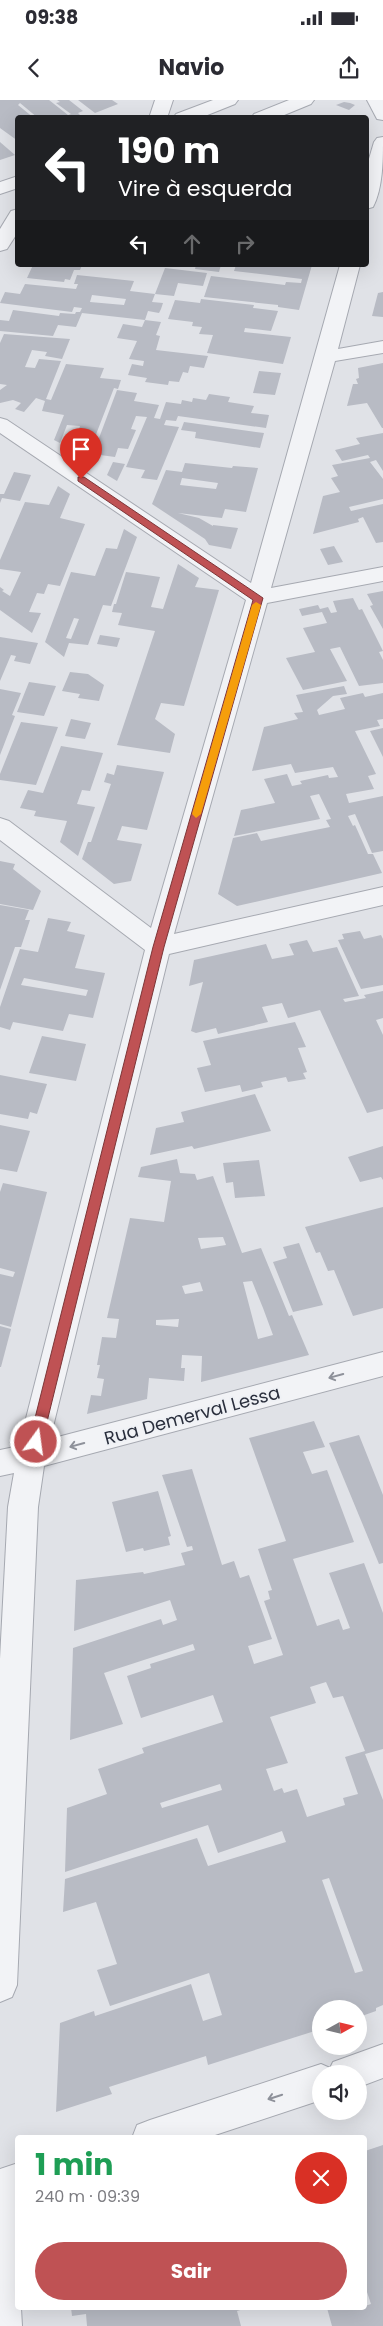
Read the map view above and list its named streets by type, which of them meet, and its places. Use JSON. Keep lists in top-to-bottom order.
{
  "streets": {
    "street": ["Rua Demerval Lessa"]
  },
  "one_way": ["Rua Demerval Lessa"],
  "north": "right",
  "page": {
    "status": "09:38",
    "header": "Navio",
    "turn": ["190 m", "Vire à esquerda"],
    "heading": ["1 min", "240 m · 09:39"],
    "buttons": "Sair"
  }
}
